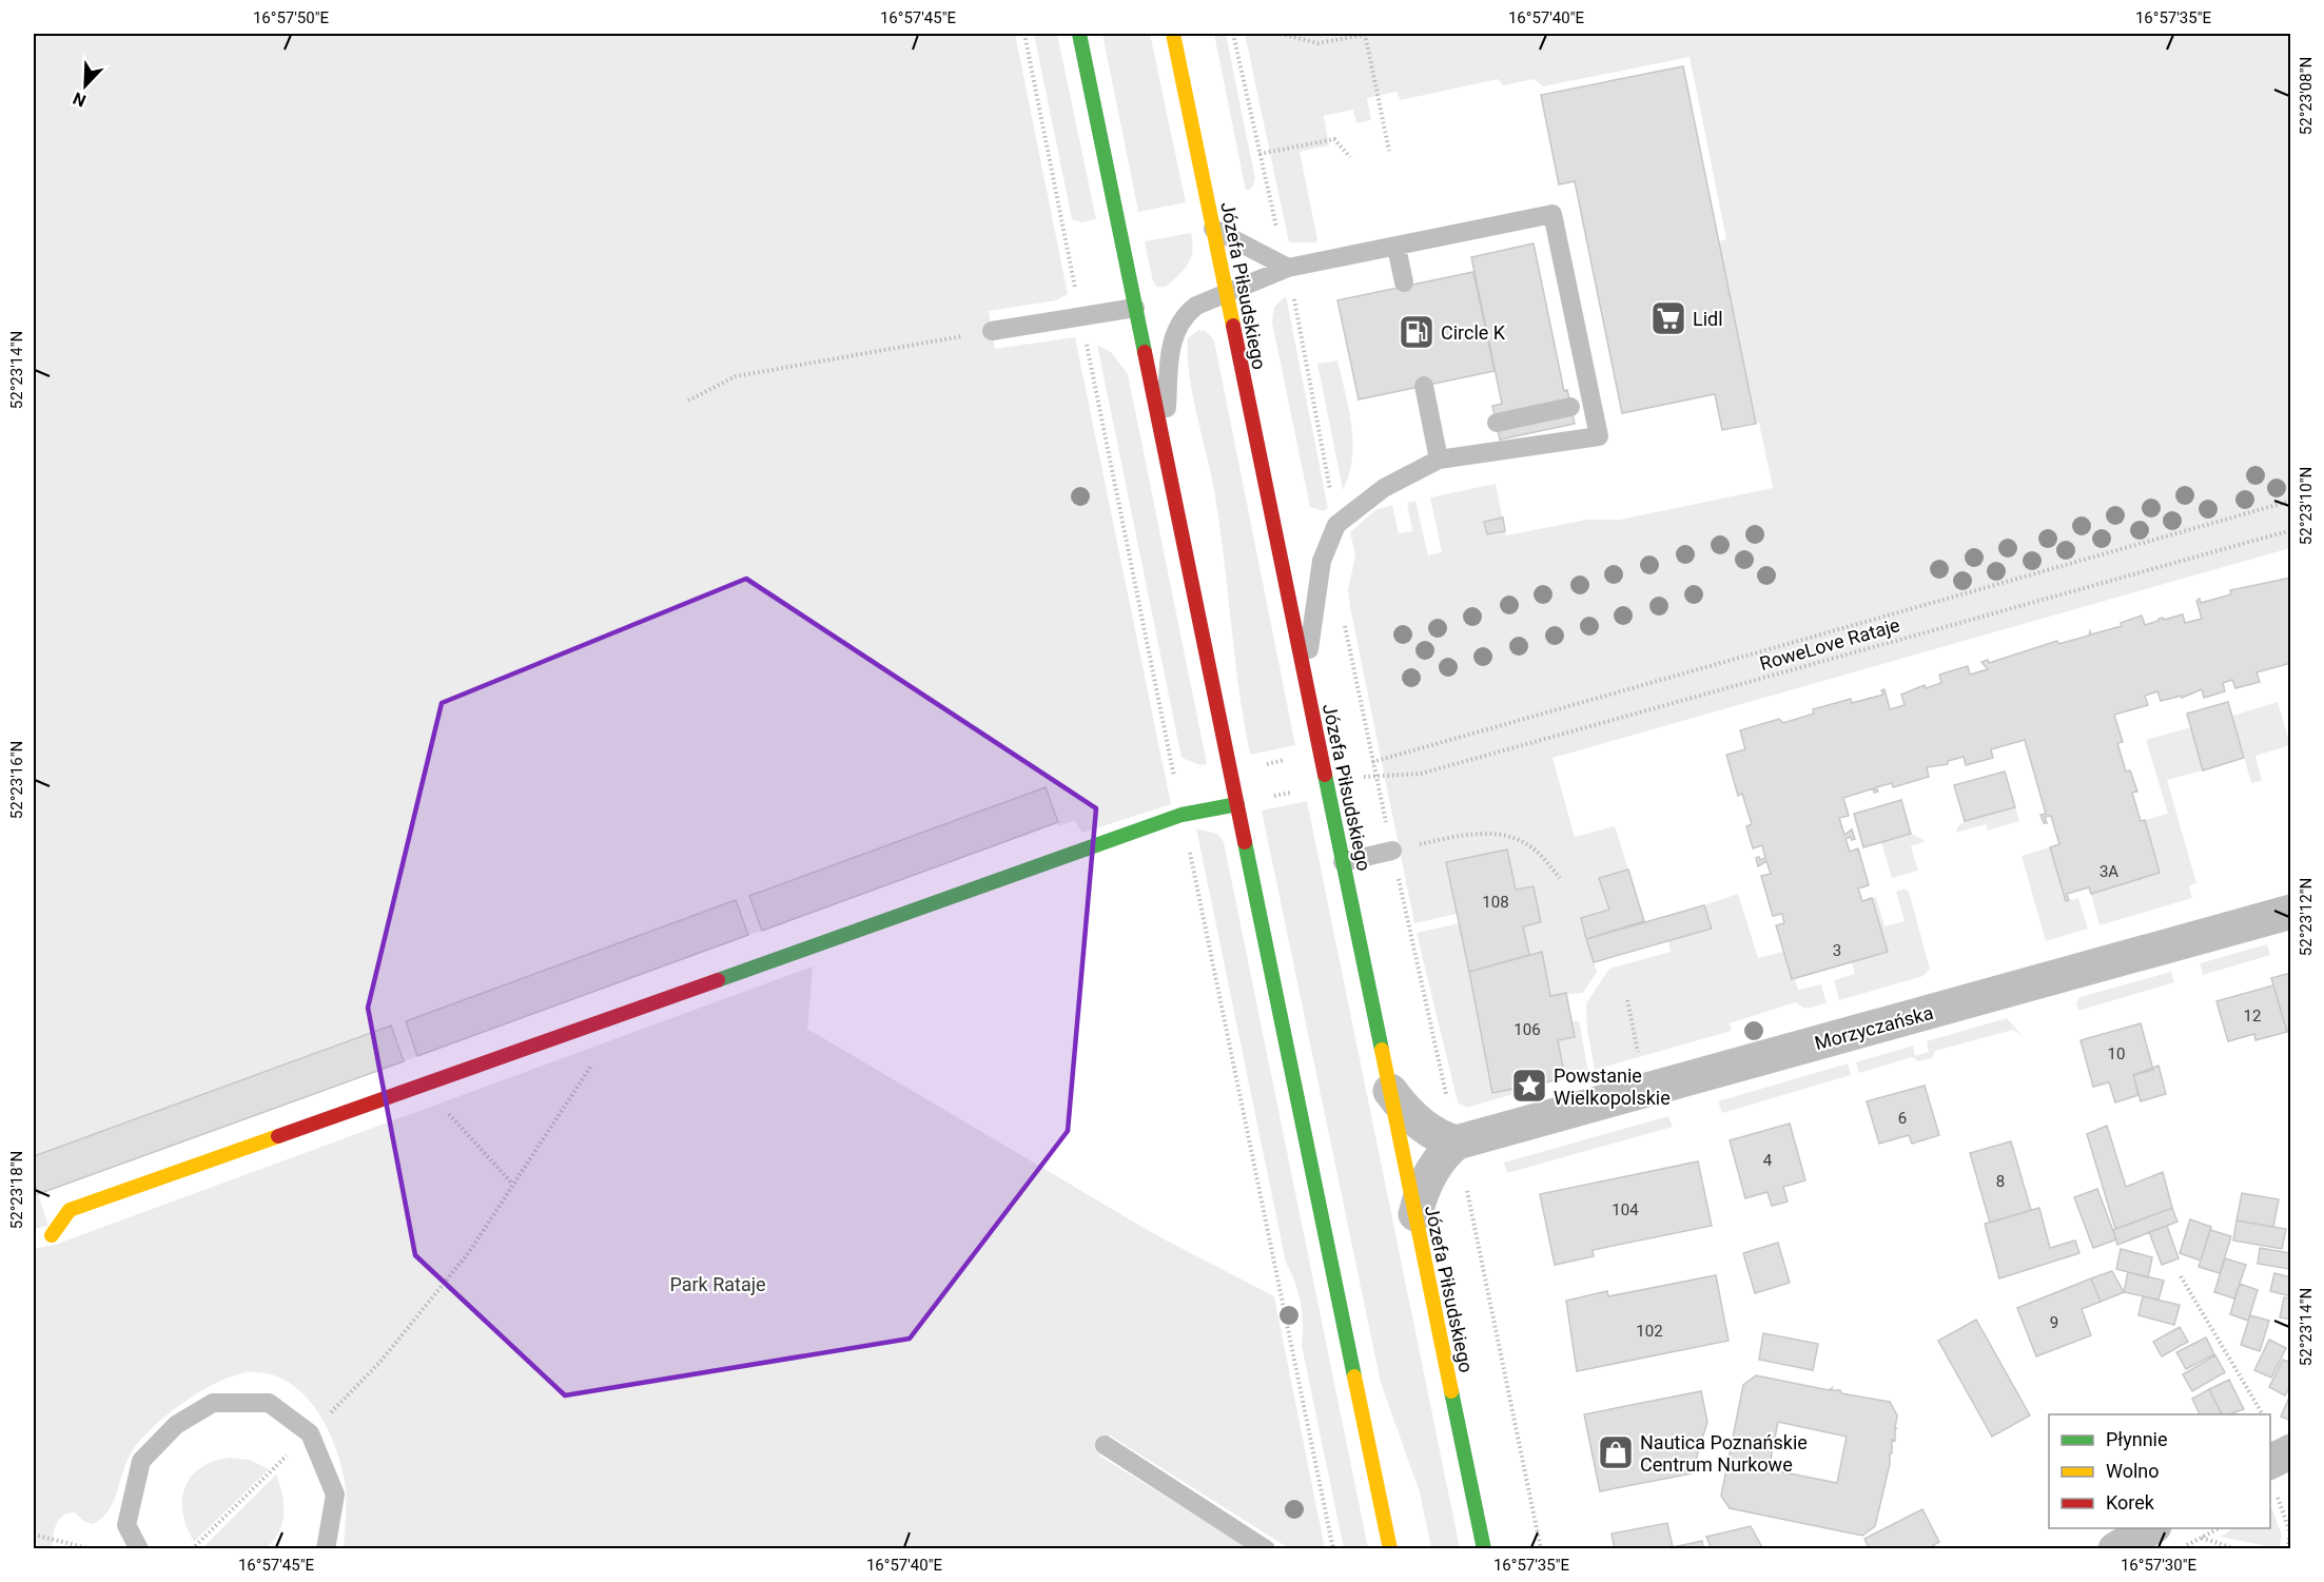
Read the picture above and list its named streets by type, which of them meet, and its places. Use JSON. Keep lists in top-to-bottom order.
{
  "streets": {
    "street": ["Józefa Piłsudskiego", "Morzyczańska"],
    "path": ["RoweLove Rataje"]
  },
  "parks": ["Park Rataje"],
  "places": {
    "supermarket": ["Lidl"],
    "fuel station": ["Circle K"],
    "place": ["Powstanie Wielkopolskie"],
    "shop": ["Nautica Poznańskie Centrum Nurkowe"]
  },
  "house_numbers": [
    "3A",
    "108",
    "3",
    "12",
    "106",
    "10",
    "6",
    "4",
    "8",
    "104",
    "9",
    "102"
  ],
  "legend": ["Płynnie", "Wolno", "Korek"],
  "north": "bottom left",
  "coordinates": [
    "16°57'50\"E",
    "16°57'45\"E",
    "16°57'40\"E",
    "16°57'35\"E",
    "52°23'08\"N",
    "52°23'14\"N",
    "52°23'10\"N",
    "52°23'16\"N",
    "52°23'12\"N",
    "52°23'18\"N",
    "16°57'30\"E"
  ]
}
